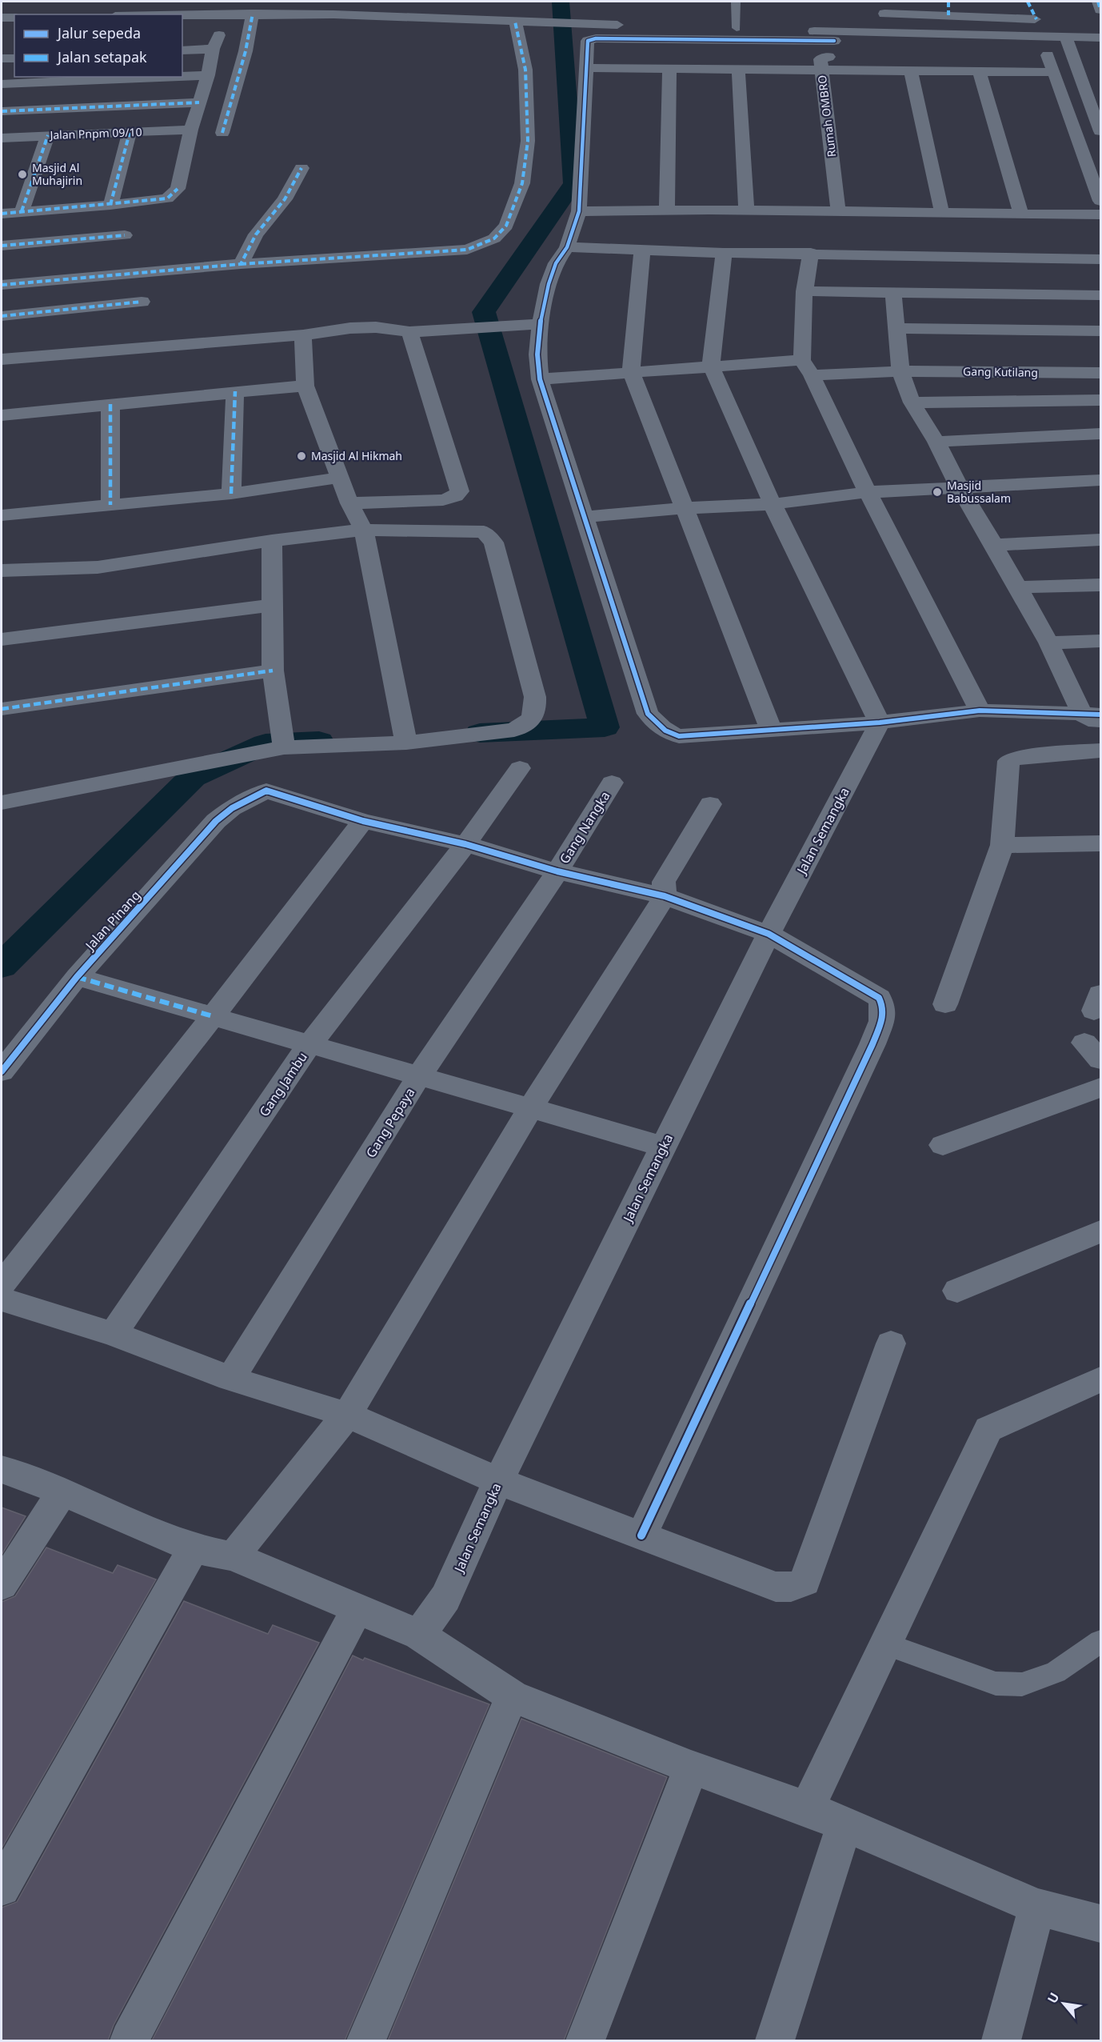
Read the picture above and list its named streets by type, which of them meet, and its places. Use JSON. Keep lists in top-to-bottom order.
{
  "streets": {
    "street": [
      "Rumah OMBRO",
      "Jalan Pnpm 09/10",
      "Gang Kutilang",
      "Gang Nangka",
      "Jalan Semangka",
      "Jalan Pinang",
      "Gang Jambu",
      "Gang Pepaya"
    ]
  },
  "crossings": [
    ["Gang Nangka", "Gang Pepaya"]
  ],
  "places": ["Masjid Al Muhajirin", "Masjid Al Hikmah", "Masjid Babussalam"],
  "legend": ["Jalur sepeda", "Jalan setapak"],
  "north": "top left"
}
